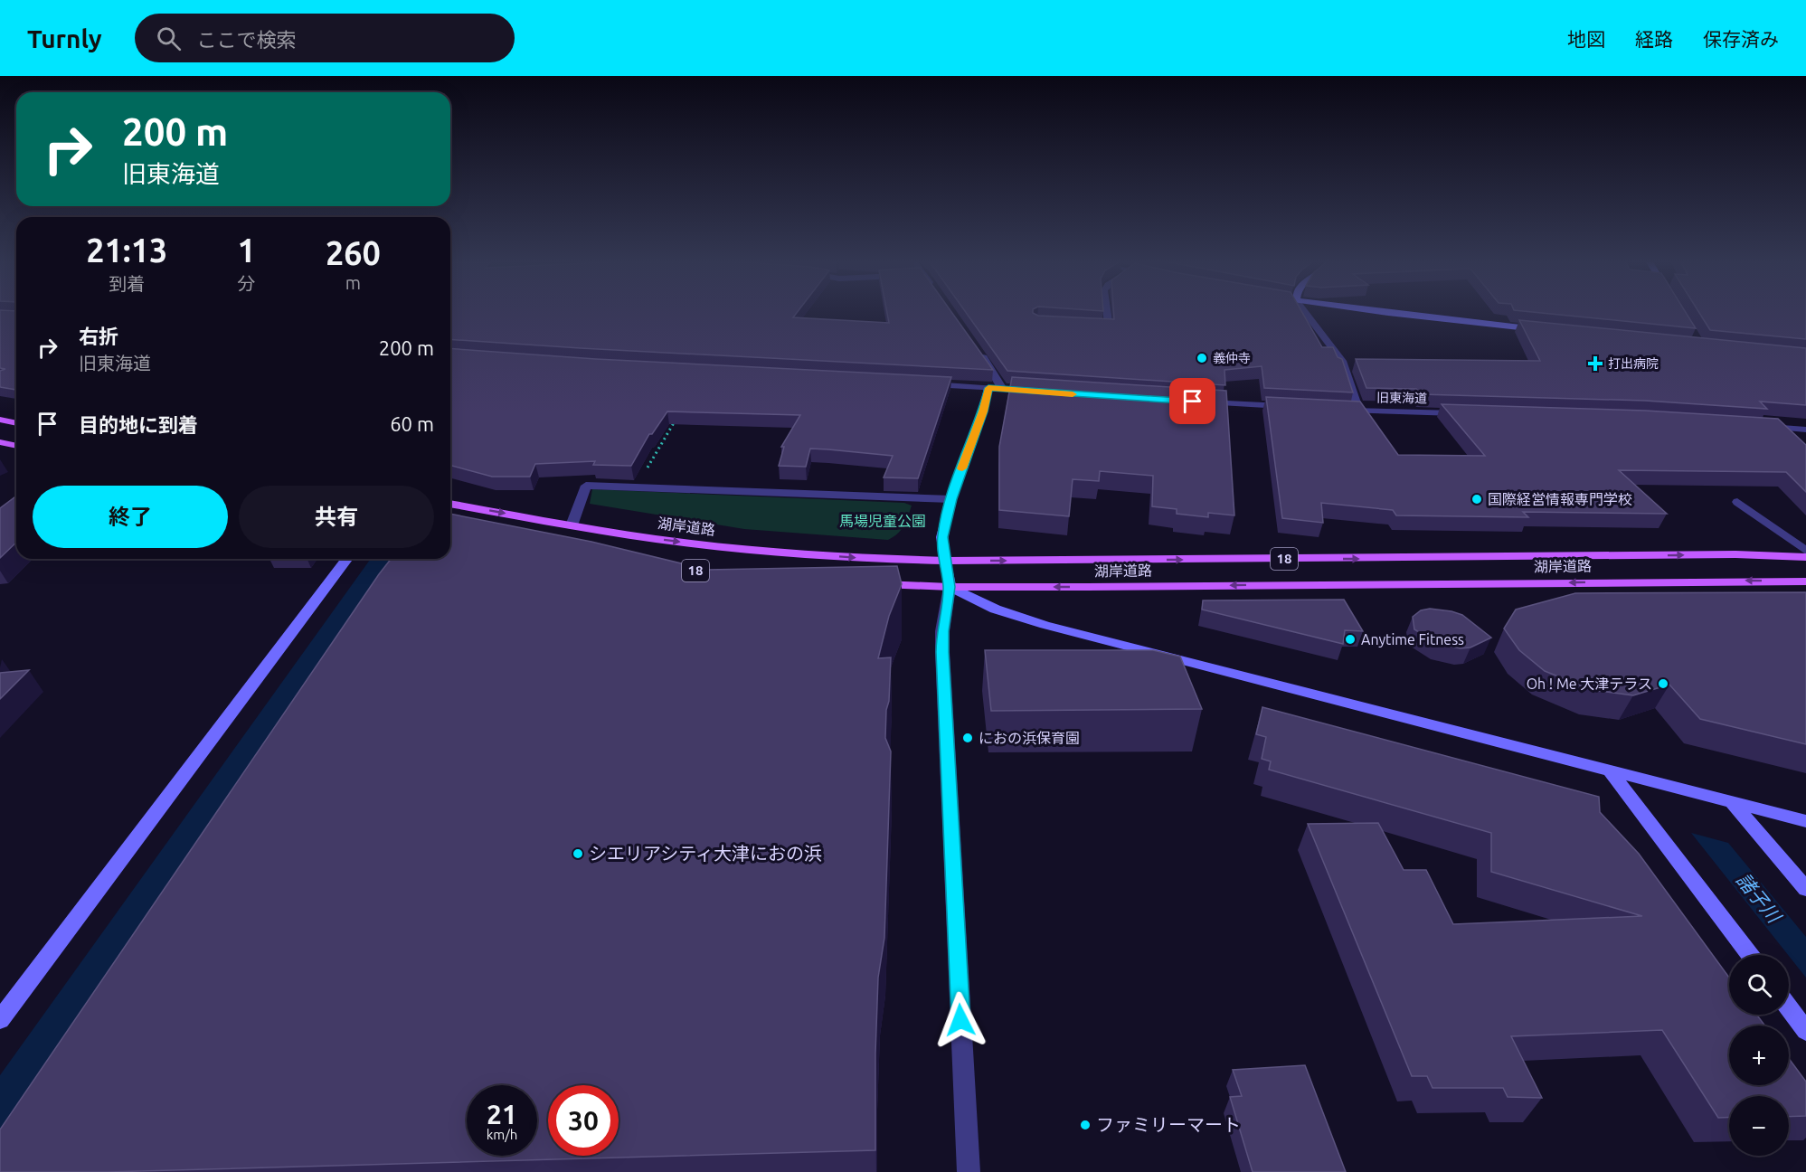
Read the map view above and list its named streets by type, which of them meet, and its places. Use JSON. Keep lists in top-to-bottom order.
{
  "streets": {
    "main road": ["湖岸道路", "18"],
    "street": ["旧東海道"]
  },
  "water": ["諸子川"],
  "parks": ["馬場児童公園"],
  "places": {
    "other": [
      "義仲寺",
      "国際経営情報専門学校",
      "Anytime Fitness",
      "Oh ! Me 大津テラス",
      "におの浜保育園",
      "シエリアシティ大津におの浜",
      "ファミリーマート"
    ],
    "health": ["打出病院"]
  },
  "page": {
    "header": "Turnly",
    "search": "ここで検索",
    "nav": ["地図", "経路", "保存済み"],
    "turn": ["200 m", "旧東海道"],
    "eta": [
      "21:13",
      "到着",
      "1",
      "分",
      "260",
      "m"
    ],
    "list": [
      {
        "name": "右折",
        "note": "旧東海道",
        "value": "200 m"
      },
      {
        "name": "目的地に到着",
        "value": "60 m"
      }
    ],
    "buttons": ["終了", "共有"],
    "map_buttons": ["+", "−"],
    "speed": "21 km/h",
    "limit": "30"
  }
}
